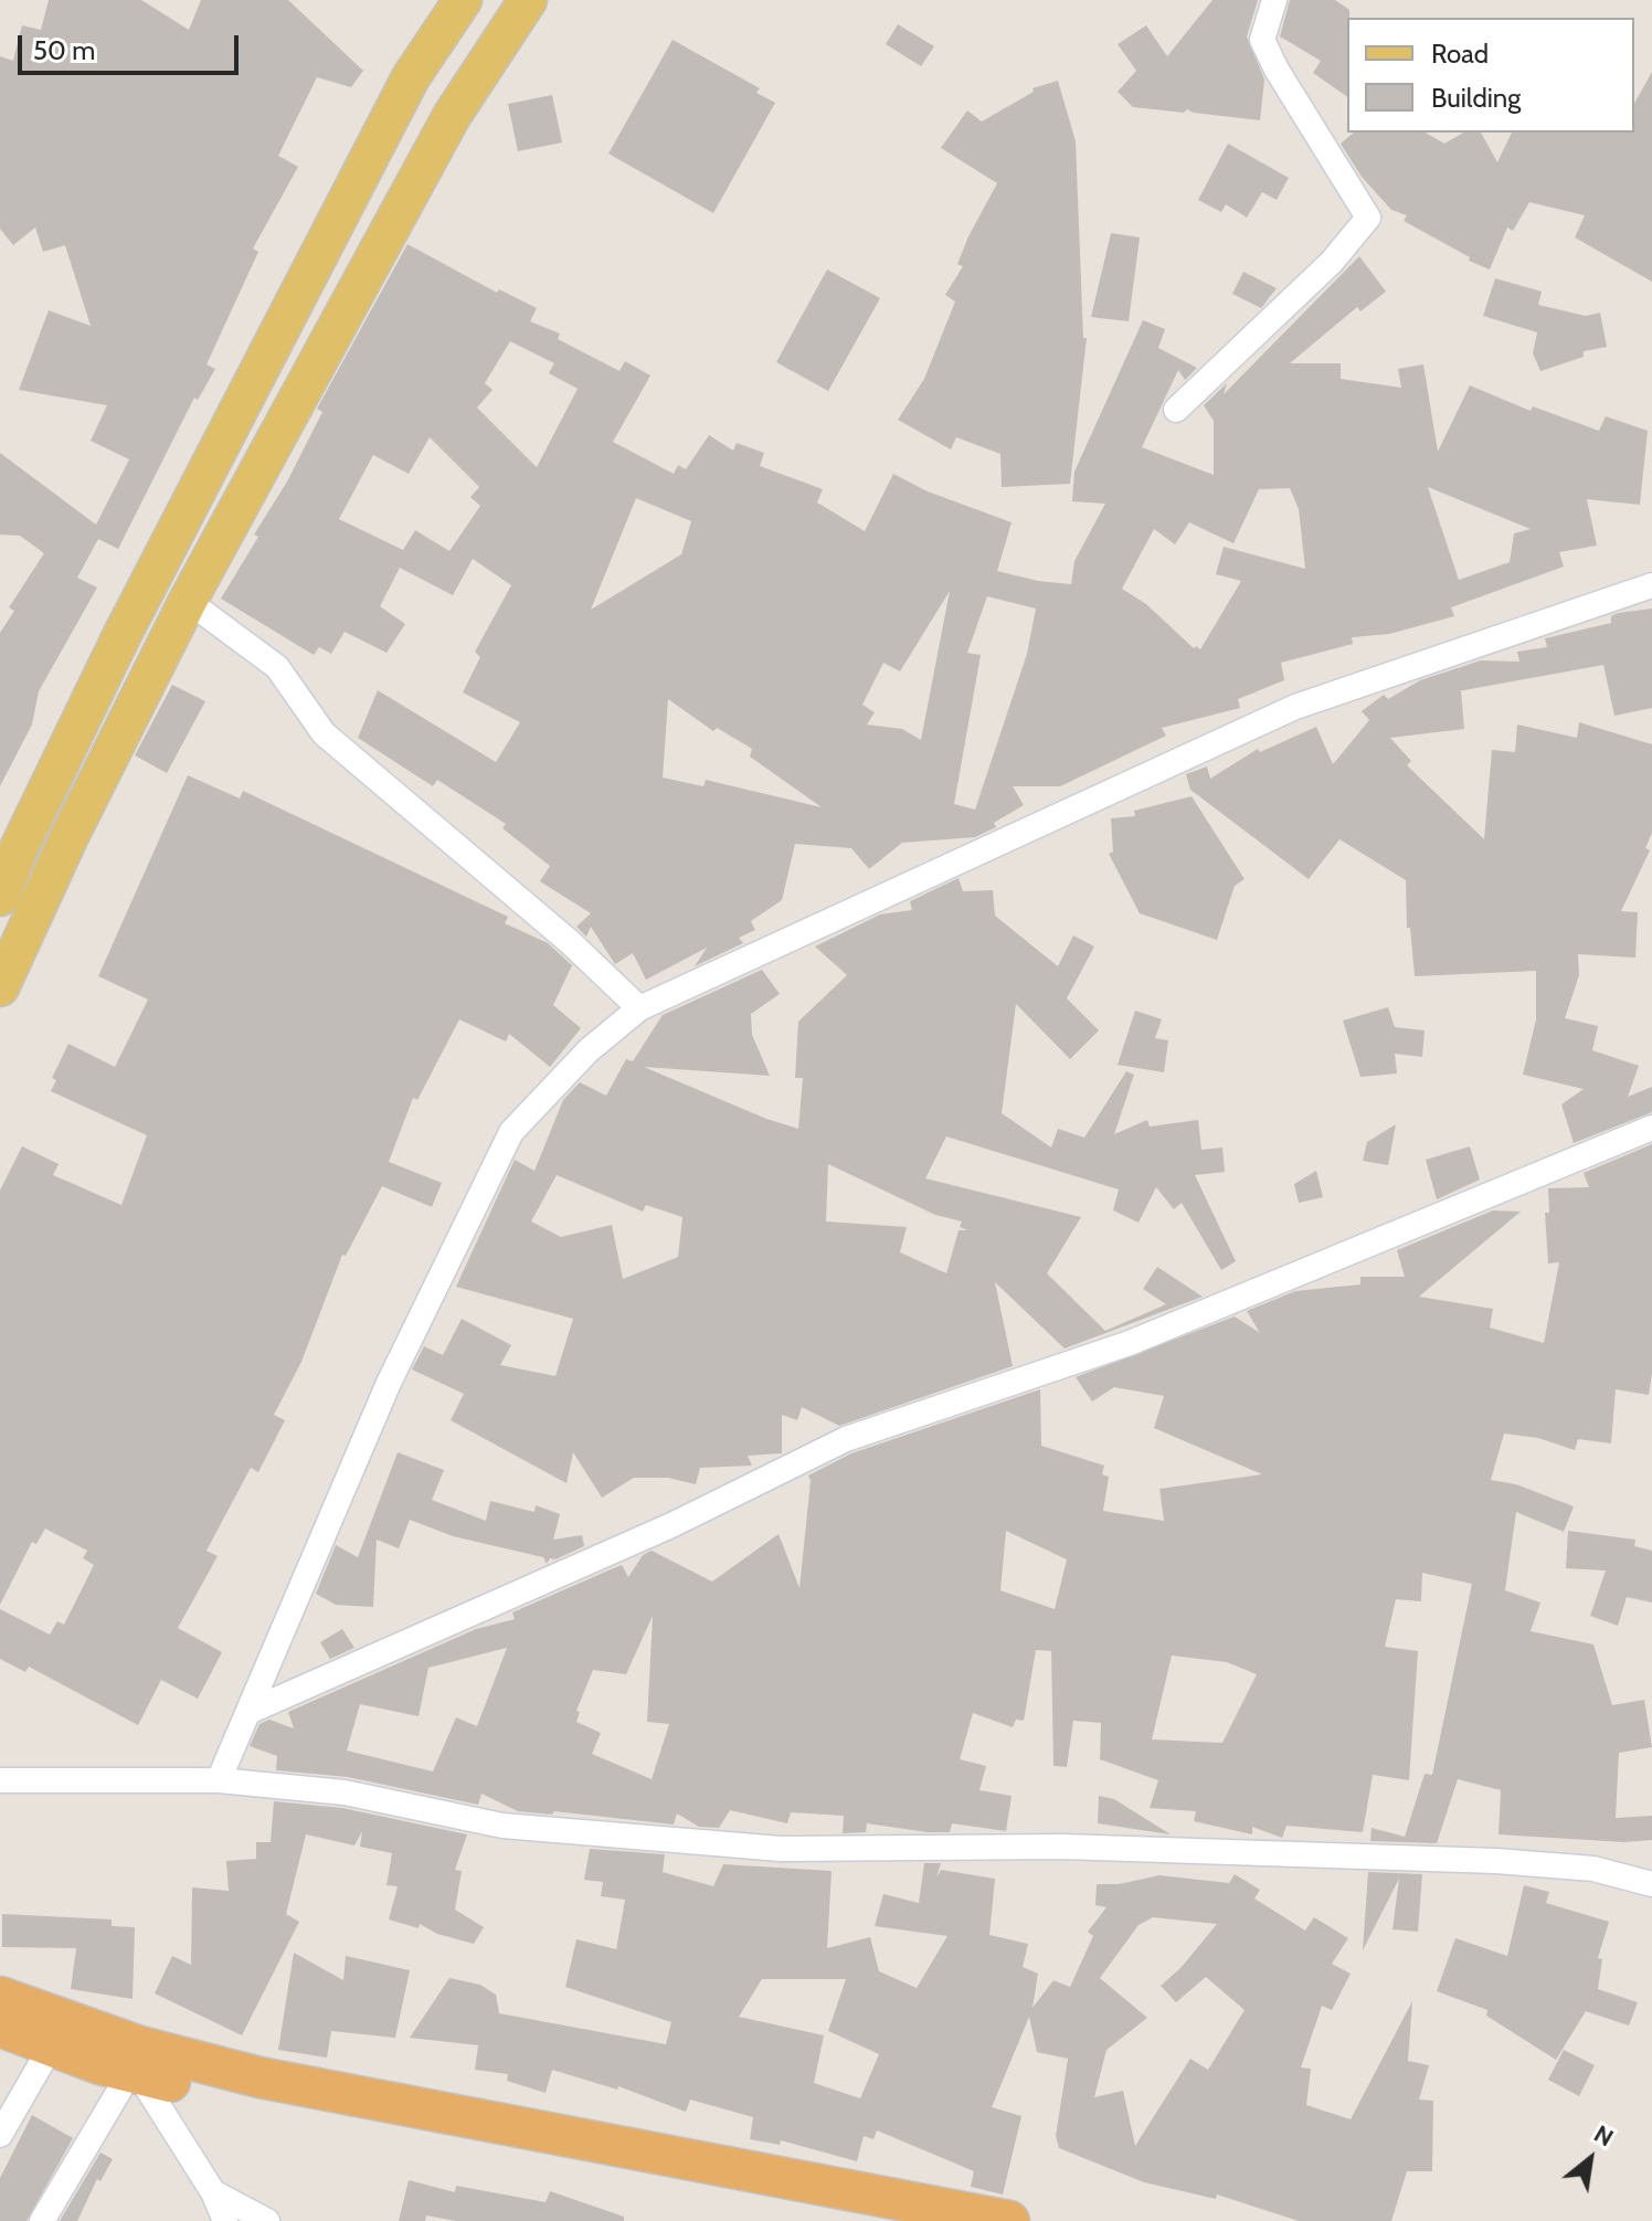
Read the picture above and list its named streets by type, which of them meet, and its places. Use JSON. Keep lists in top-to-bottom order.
{
  "legend": ["Road", "Building"],
  "scale_bar": "50 m",
  "north": "top right"
}
